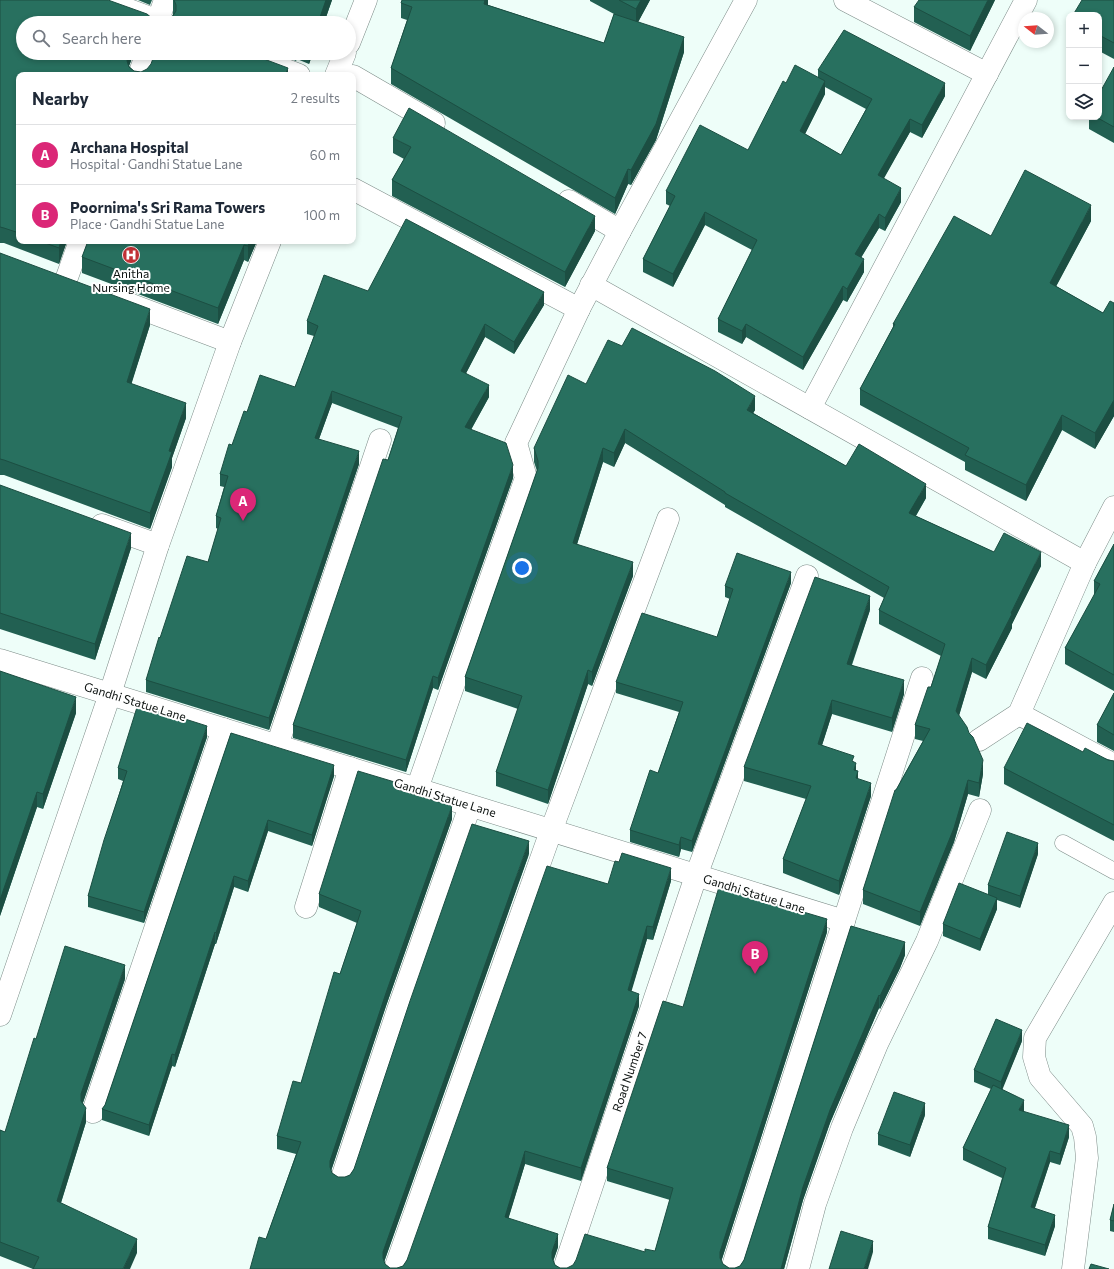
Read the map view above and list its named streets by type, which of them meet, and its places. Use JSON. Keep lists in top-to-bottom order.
{
  "streets": {
    "street": ["Gandhi Statue Lane", "Road Number 7"]
  },
  "crossings": [
    ["Gandhi Statue Lane", "Road Number 7"]
  ],
  "places": {
    "hospital": ["Anitha Nursing Home"]
  },
  "north": "left",
  "page": {
    "map_buttons": ["+", "−"],
    "search": "Search here",
    "heading": ["Nearby", "2 results"],
    "list": [
      {
        "mark": "A",
        "name": "Archana Hospital",
        "note": "Hospital · Gandhi Statue Lane",
        "value": "60 m"
      },
      {
        "mark": "B",
        "name": "Poornima's Sri Rama Towers",
        "note": "Place · Gandhi Statue Lane",
        "value": "100 m"
      }
    ],
    "pins": ["A", "B"]
  }
}
